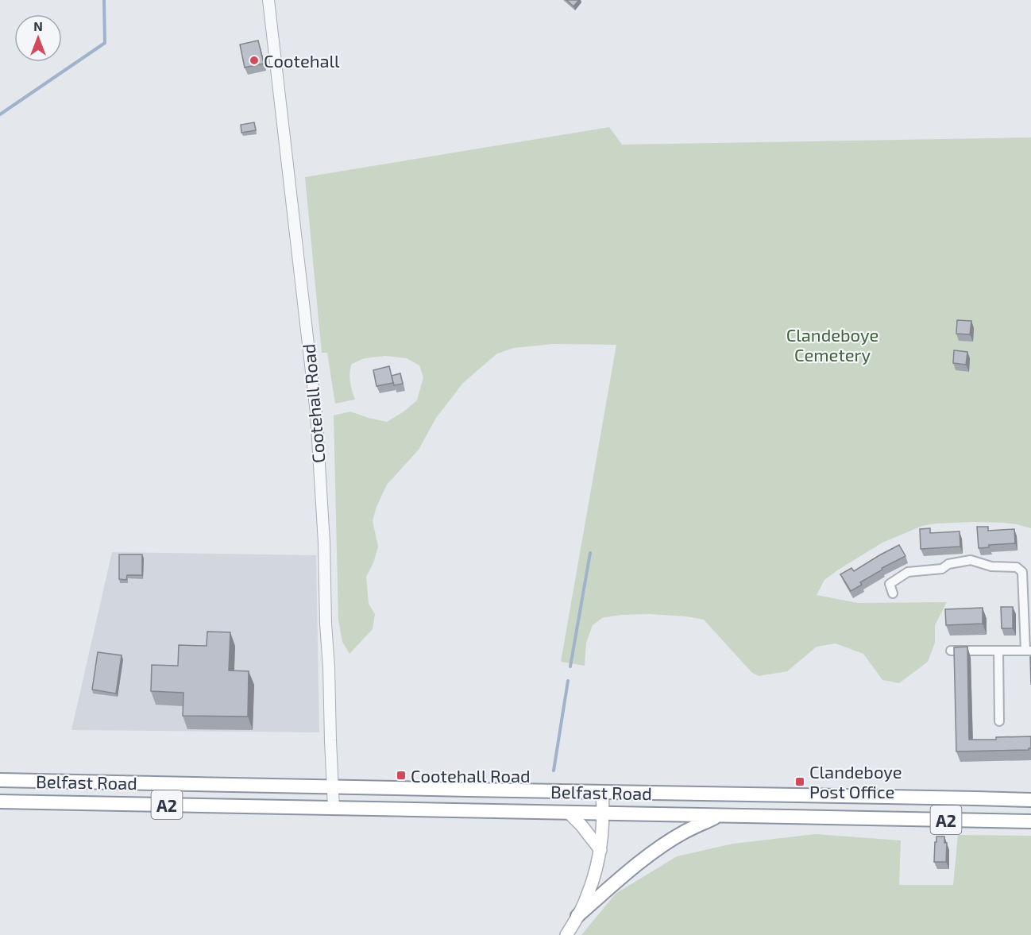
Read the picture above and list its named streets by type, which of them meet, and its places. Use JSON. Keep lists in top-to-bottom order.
{
  "streets": {
    "highway": ["Belfast Road", "A2"],
    "street": ["Cootehall Road"]
  },
  "crossings": [
    ["Cootehall Road", "Belfast Road"]
  ],
  "parks": ["Clandeboye Cemetery"],
  "places": {
    "other": ["Cootehall"],
    "transit": ["Cootehall Road", "Clandeboye Post Office"]
  },
  "north": "top"
}
